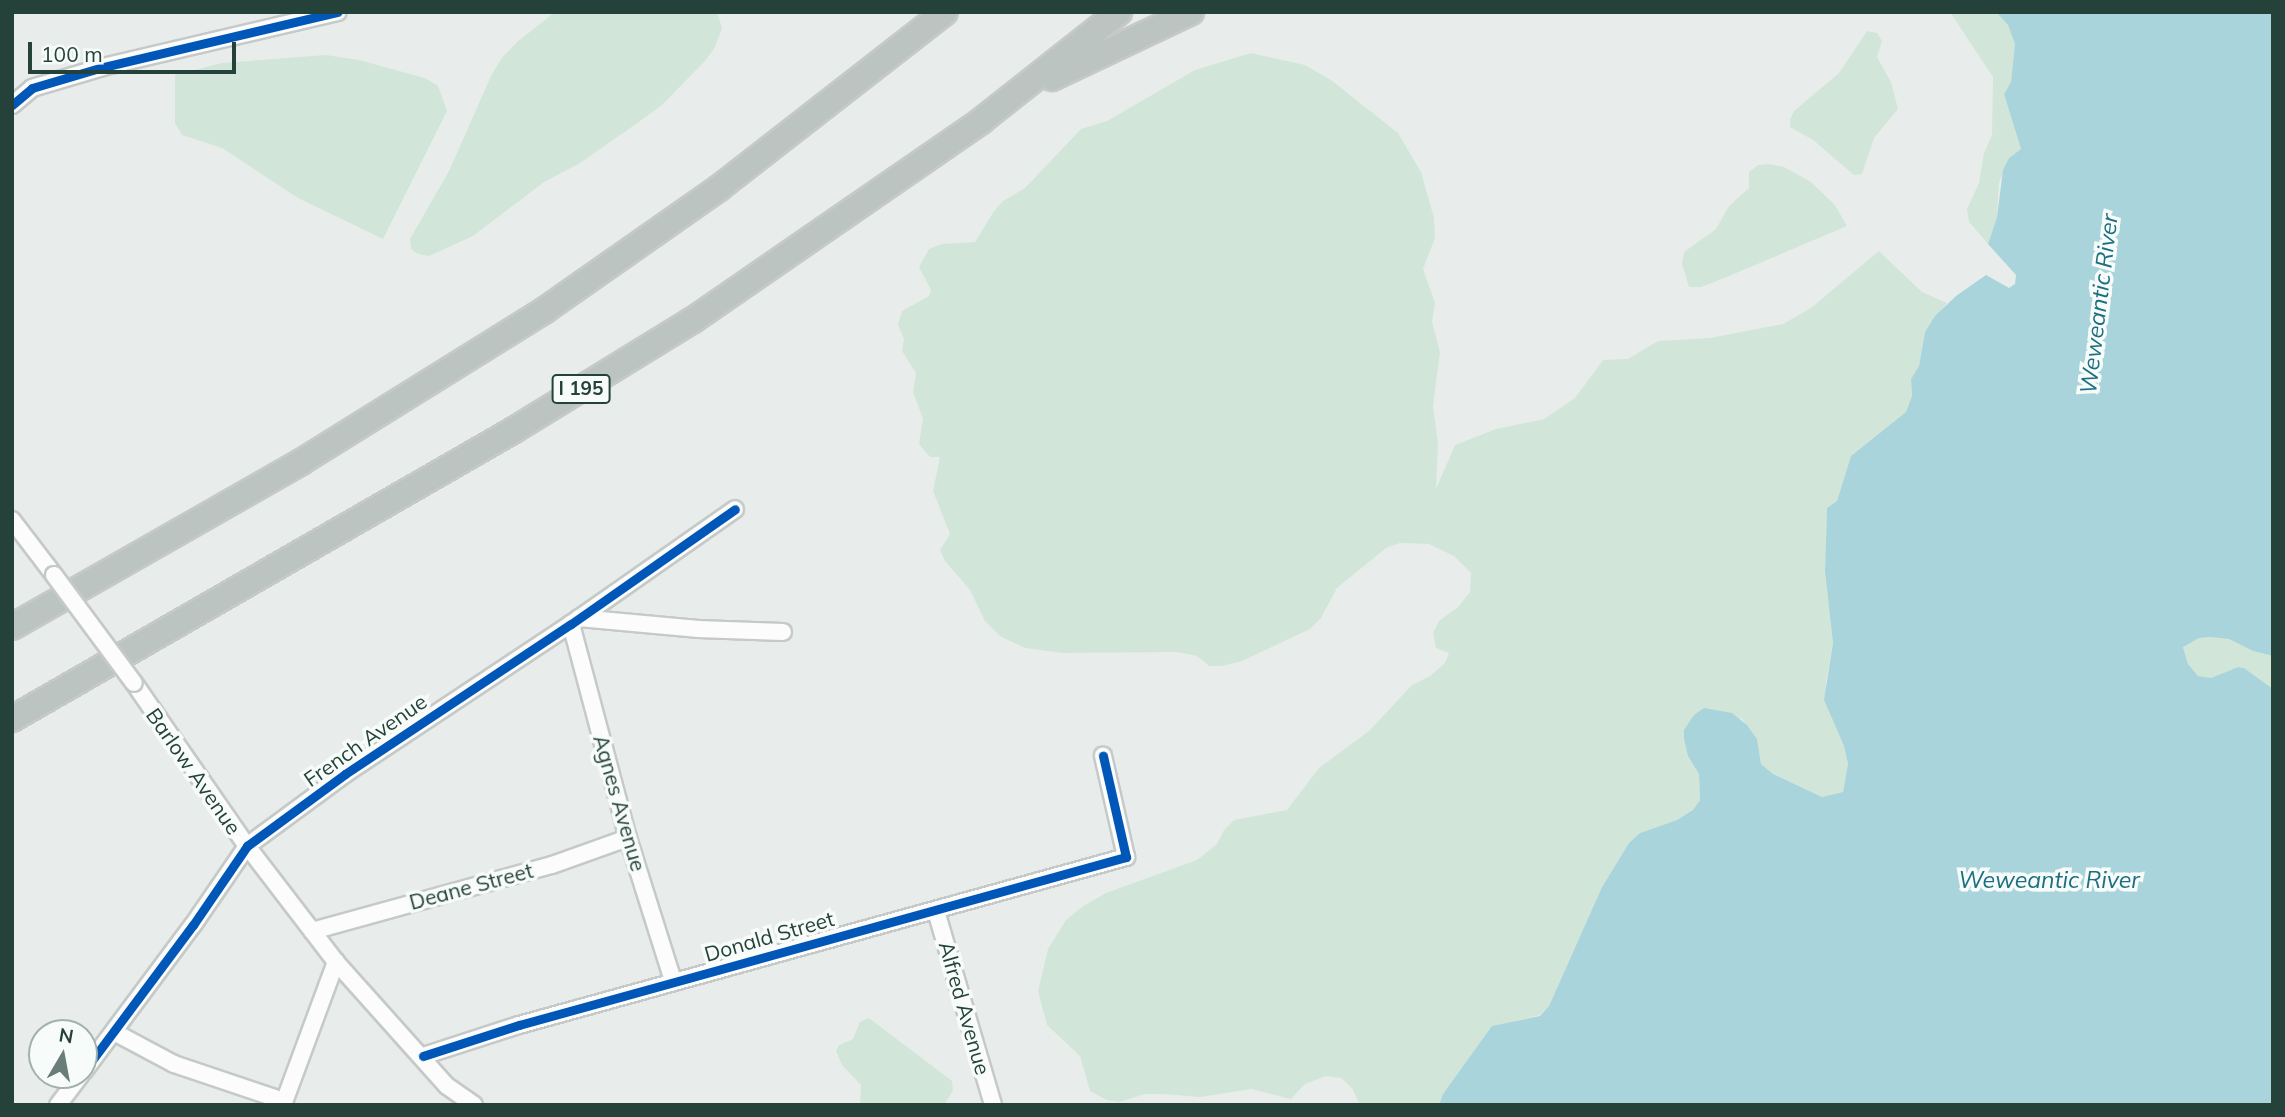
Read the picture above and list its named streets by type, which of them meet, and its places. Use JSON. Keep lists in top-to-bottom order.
{
  "streets": {
    "highway": ["I 195"],
    "street": [
      "French Avenue",
      "Barlow Avenue",
      "Agnes Avenue",
      "Deane Street",
      "Donald Street",
      "Alfred Avenue"
    ]
  },
  "crossings": [
    ["French Avenue", "Barlow Avenue"],
    ["French Avenue", "Agnes Avenue"],
    ["Barlow Avenue", "Deane Street"],
    ["Barlow Avenue", "Donald Street"],
    ["Agnes Avenue", "Deane Street"],
    ["Agnes Avenue", "Donald Street"],
    ["Donald Street", "Alfred Avenue"]
  ],
  "water": ["Weweantic River"],
  "scale_bar": "100 m",
  "north": "top"
}
